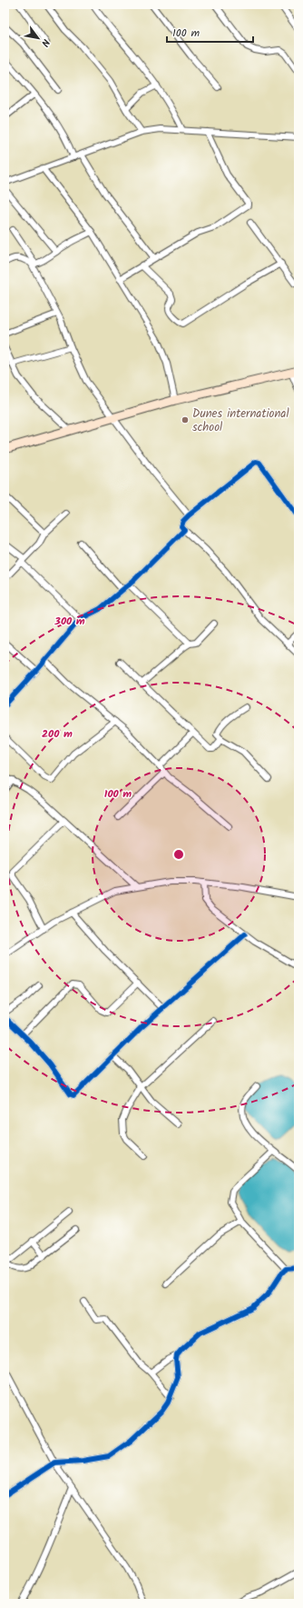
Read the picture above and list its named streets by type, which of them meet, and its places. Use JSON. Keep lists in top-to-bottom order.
{
  "places": ["Dunes international school"],
  "scale_bar": "100 m",
  "north": "bottom right",
  "rings": ["300 m", "200 m", "100 m"]
}
